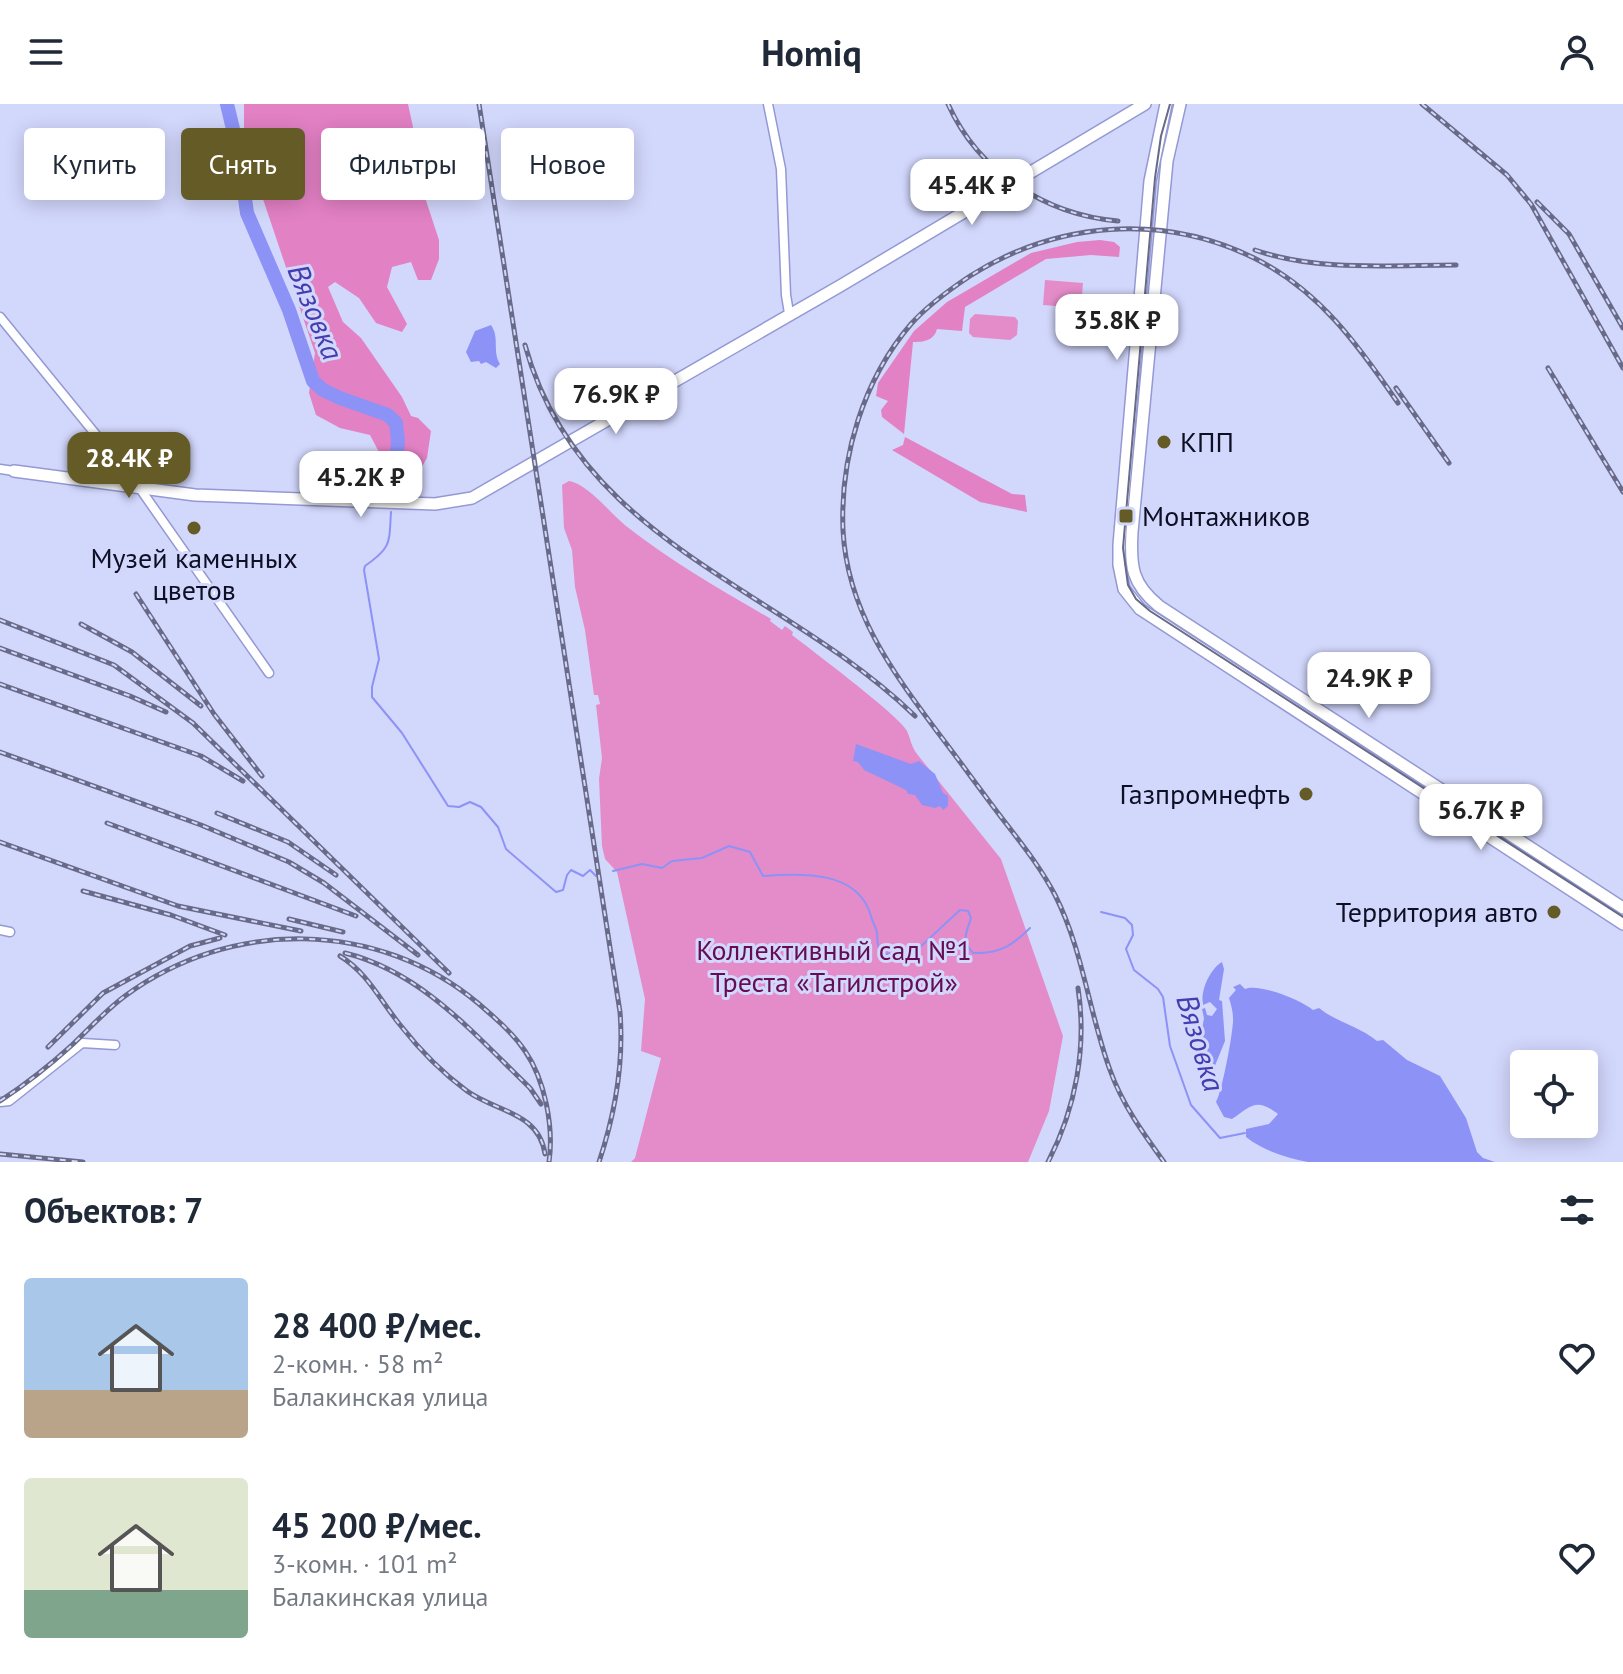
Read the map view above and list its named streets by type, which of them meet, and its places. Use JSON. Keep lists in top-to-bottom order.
{
  "water": ["Вязовка"],
  "parks": ["Коллективный сад №1 Треста «Тагилстрой»"],
  "places": {
    "other": [
      "КПП",
      "Музей каменных цветов",
      "Газпромнефть",
      "Территория авто"
    ],
    "transit": ["Монтажников"]
  },
  "page": {
    "header": "Homiq",
    "chip": [
      "Купить",
      "Снять",
      "Фильтры",
      "Новое"
    ],
    "price": [
      "45.4K ₽",
      "35.8K ₽",
      "76.9K ₽",
      "28.4K ₽",
      "45.2K ₽",
      "24.9K ₽",
      "56.7K ₽"
    ],
    "heading": "Объектов: 7",
    "list": [
      {
        "name": "28 400 ₽/мес.",
        "note": "2-комн. · 58 m² · Балакинская улица"
      },
      {
        "name": "45 200 ₽/мес.",
        "note": "3-комн. · 101 m² · Балакинская улица"
      }
    ]
  }
}
